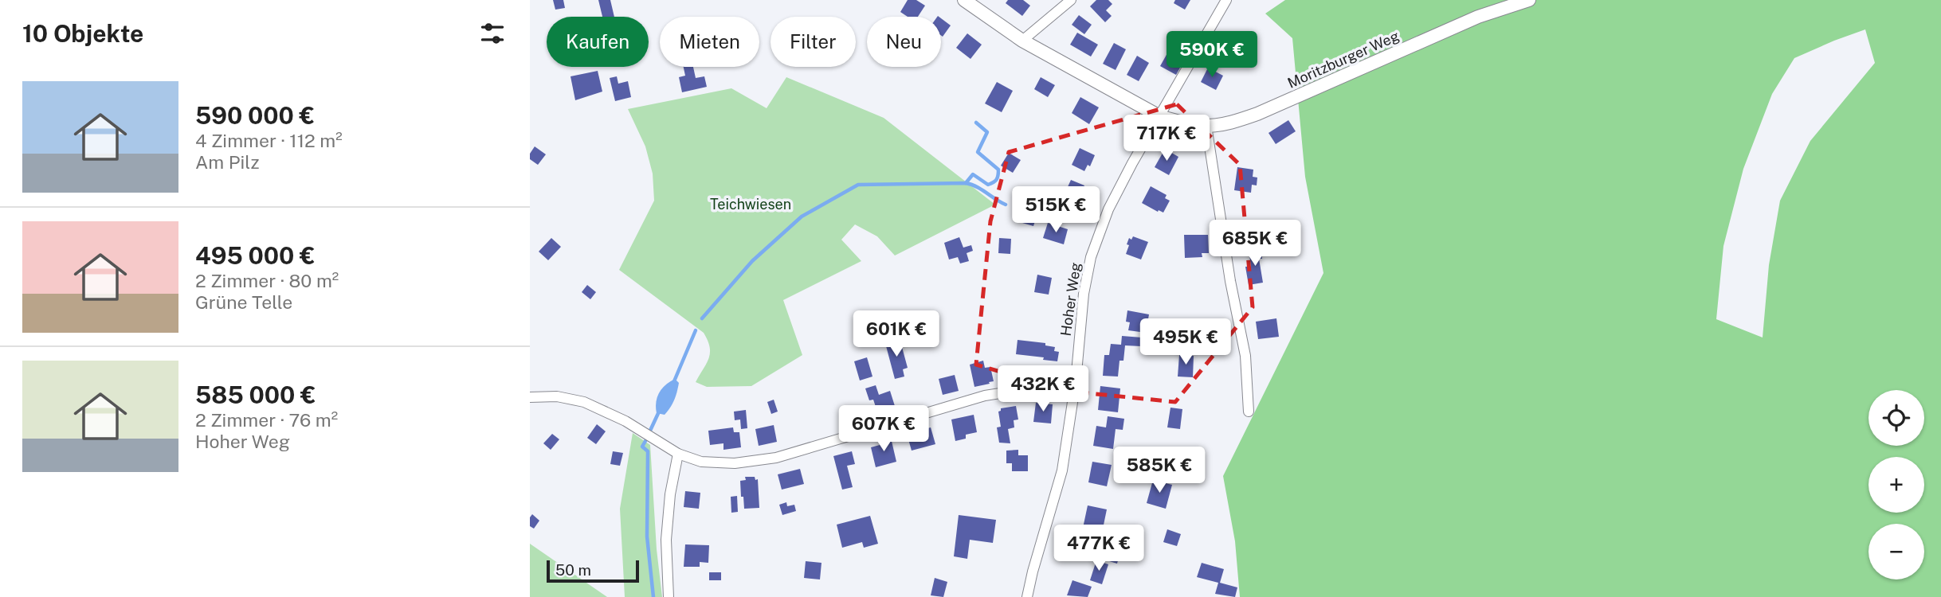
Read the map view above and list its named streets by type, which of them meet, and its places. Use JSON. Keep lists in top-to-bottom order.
{
  "streets": {
    "street": ["Moritzburger Weg", "Hoher Weg"]
  },
  "crossings": [
    ["Moritzburger Weg", "Hoher Weg"]
  ],
  "parks": ["Teichwiesen"],
  "scale_bar": "50 m",
  "page": {
    "heading": "10 Objekte",
    "chip": [
      "Kaufen",
      "Mieten",
      "Filter",
      "Neu"
    ],
    "price": [
      "590K €",
      "717K €",
      "515K €",
      "685K €",
      "601K €",
      "495K €",
      "432K €",
      "607K €",
      "585K €",
      "477K €"
    ],
    "list": [
      {
        "name": "590 000 €",
        "note": "4 Zimmer · 112 m² · Am Pilz"
      },
      {
        "name": "495 000 €",
        "note": "2 Zimmer · 80 m² · Grüne Telle"
      },
      {
        "name": "585 000 €",
        "note": "2 Zimmer · 76 m² · Hoher Weg"
      }
    ],
    "map_buttons": ["+", "−"],
    "scale": "50 m"
  }
}
